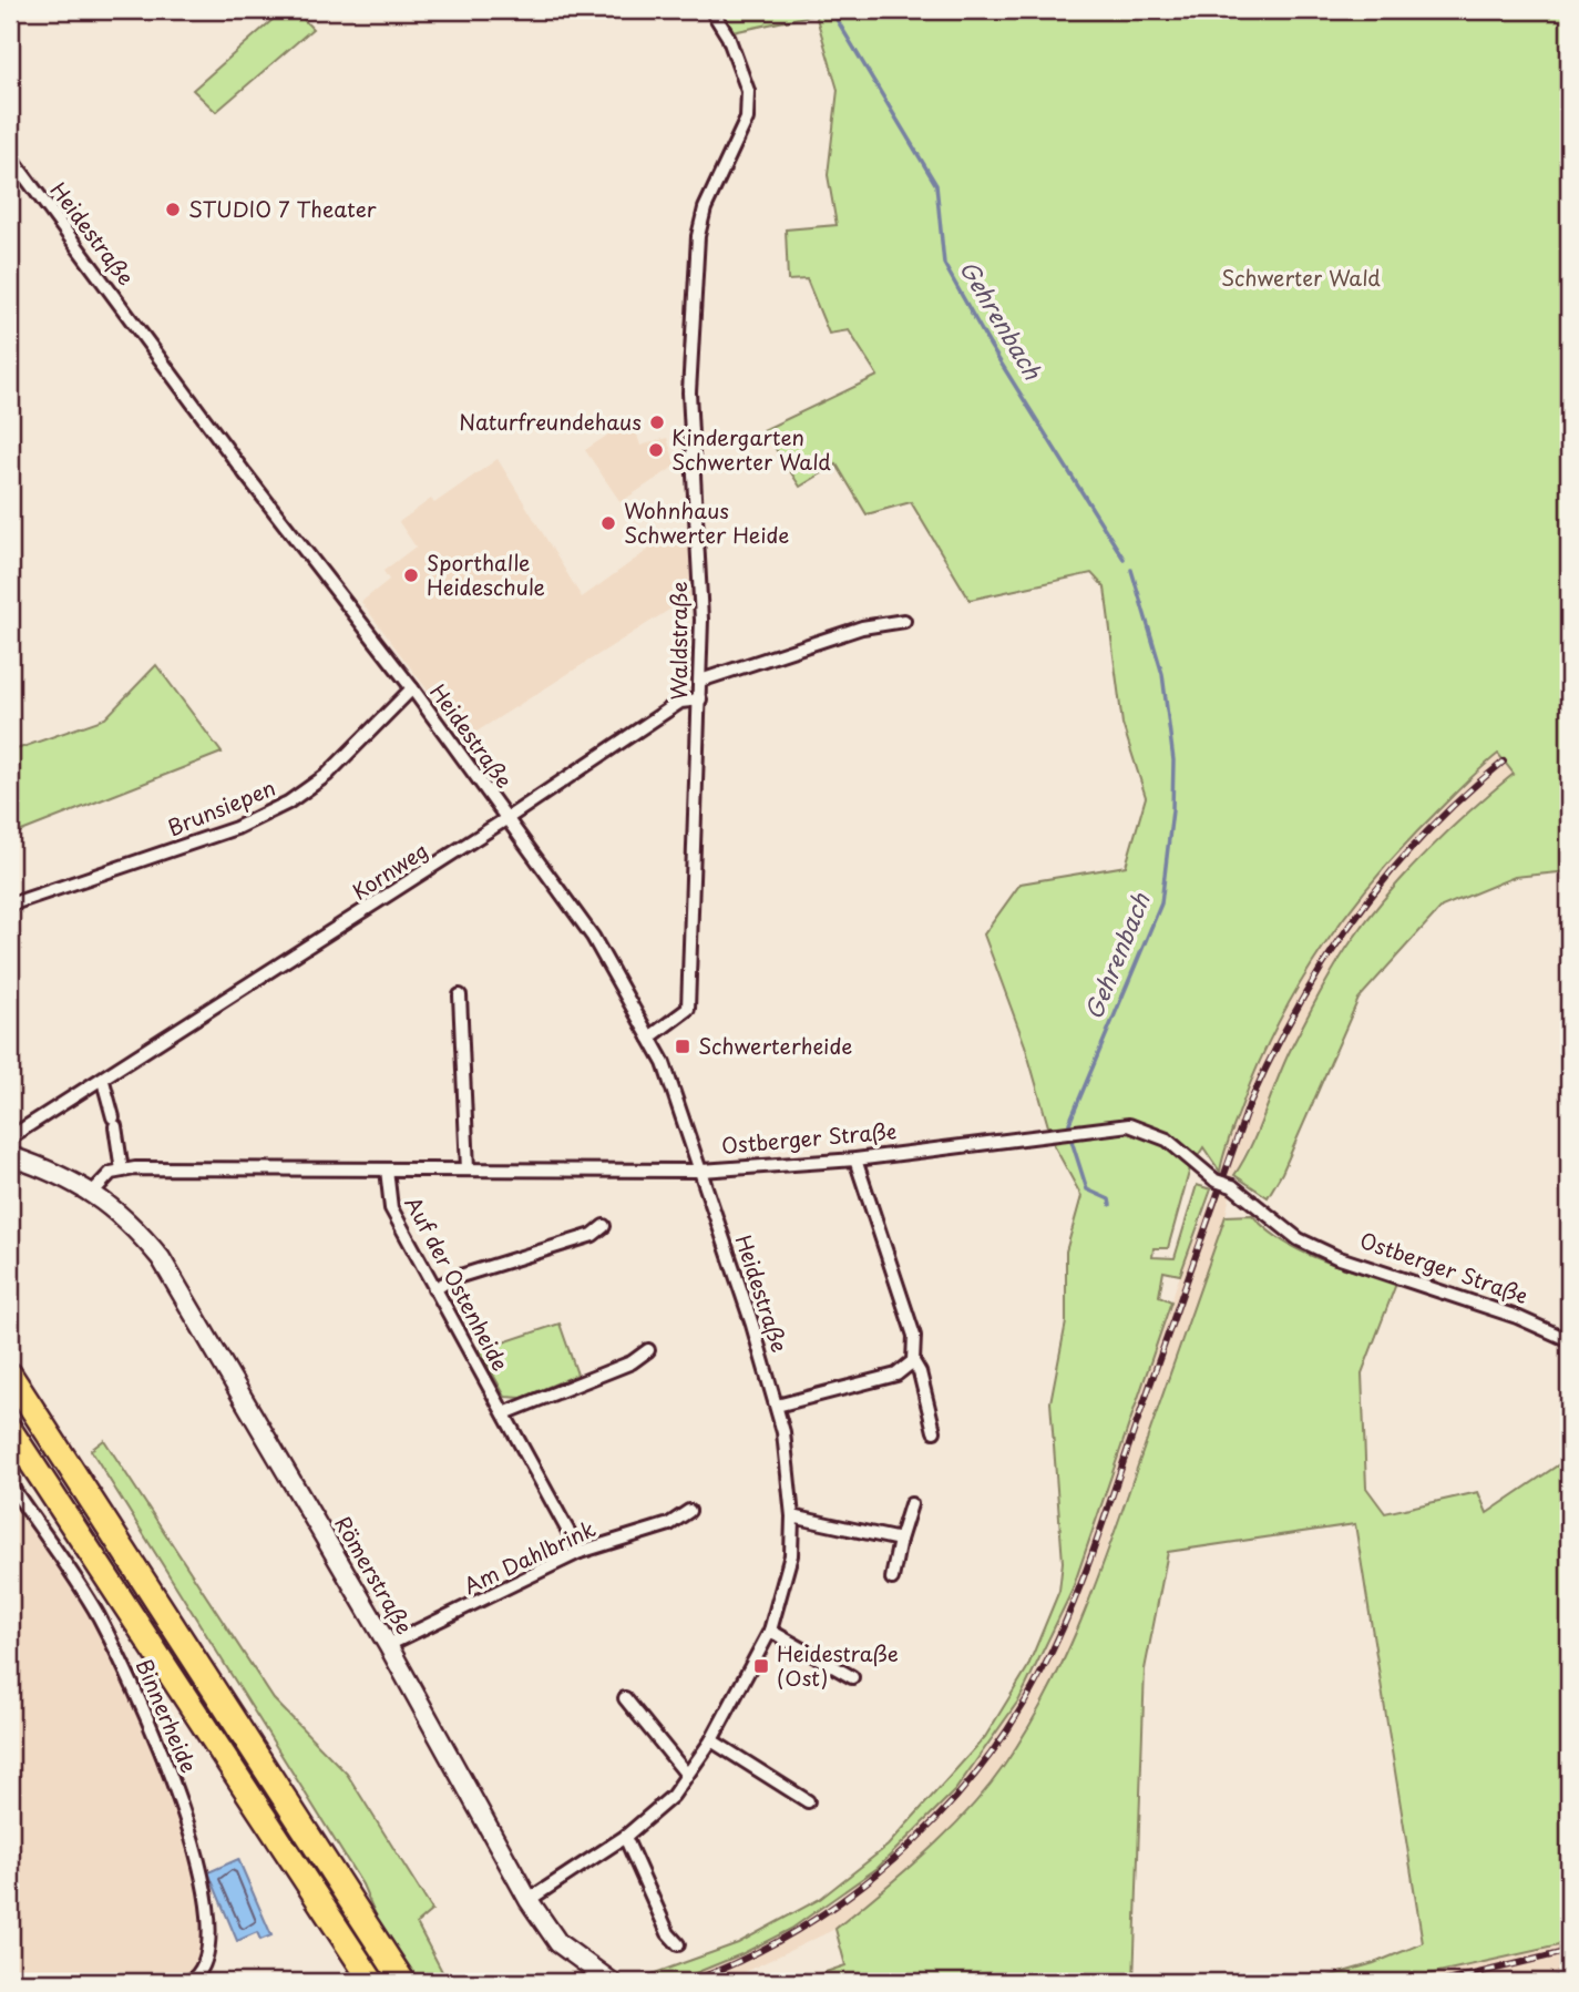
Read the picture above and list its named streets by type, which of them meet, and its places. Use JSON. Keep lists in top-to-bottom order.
{
  "streets": {
    "street": [
      "Heidestraße",
      "Waldstraße",
      "Brunsiepen",
      "Kornweg",
      "Ostberger Straße",
      "Auf der Ostenheide",
      "Am Dahlbrink",
      "Römerstraße",
      "Binnerheide"
    ]
  },
  "crossings": [
    ["Heidestraße", "Waldstraße"],
    ["Heidestraße", "Brunsiepen"],
    ["Heidestraße", "Kornweg"],
    ["Heidestraße", "Ostberger Straße"],
    ["Heidestraße", "Römerstraße"],
    ["Waldstraße", "Kornweg"],
    ["Ostberger Straße", "Auf der Ostenheide"],
    ["Auf der Ostenheide", "Am Dahlbrink"],
    ["Am Dahlbrink", "Römerstraße"]
  ],
  "water": ["Gehrenbach"],
  "parks": ["Schwerter Wald"],
  "places": {
    "other": [
      "STUDIO 7 Theater",
      "Naturfreundehaus",
      "Kindergarten Schwerter Wald",
      "Wohnhaus Schwerter Heide",
      "Sporthalle Heideschule"
    ],
    "transit": ["Schwerterheide", "Heidestraße (Ost)"]
  }
}
